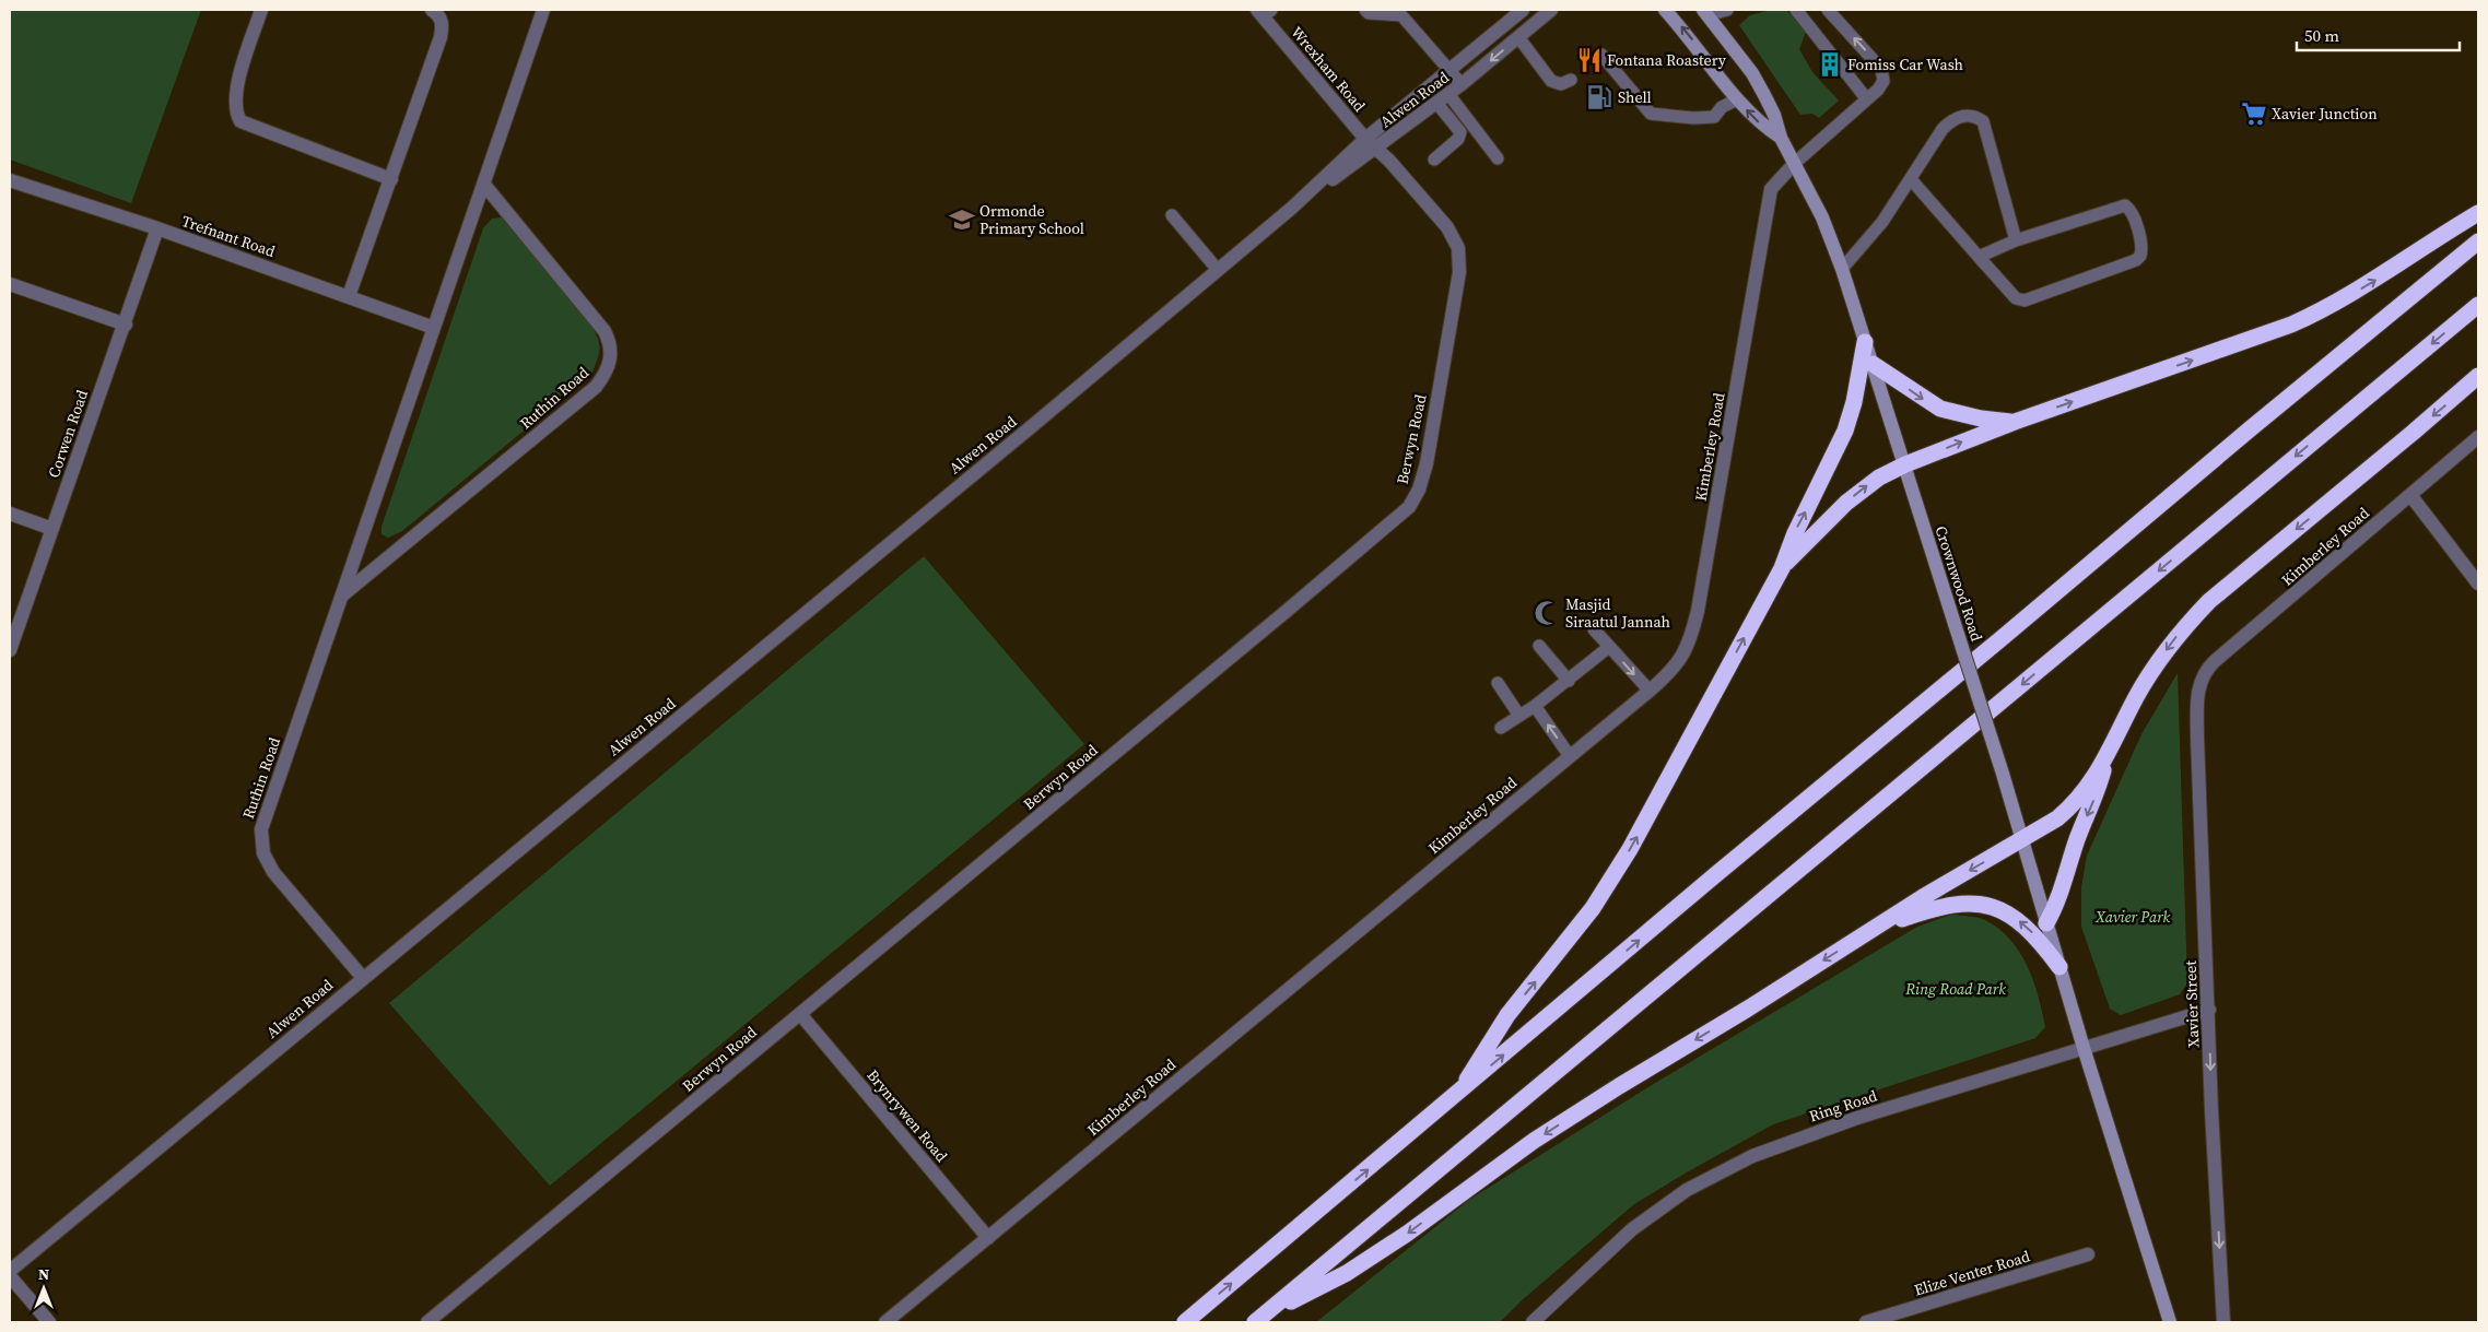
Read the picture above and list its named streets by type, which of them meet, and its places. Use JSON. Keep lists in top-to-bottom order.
{
  "streets": {
    "main road": ["Crownwood Road"],
    "street": [
      "Wrexham Road",
      "Alwen Road",
      "Trefnant Road",
      "Ruthin Road",
      "Corwen Road",
      "Berwyn Road",
      "Kimberley Road",
      "Xavier Street",
      "Ring Road",
      "Brynrywen Road",
      "Elize Venter Road"
    ]
  },
  "crossings": [
    ["Wrexham Road", "Alwen Road"],
    ["Wrexham Road", "Berwyn Road"],
    ["Alwen Road", "Ruthin Road"],
    ["Alwen Road", "Berwyn Road"],
    ["Trefnant Road", "Ruthin Road"],
    ["Trefnant Road", "Corwen Road"],
    ["Berwyn Road", "Brynrywen Road"],
    ["Kimberley Road", "Crownwood Road"],
    ["Kimberley Road", "Xavier Street"],
    ["Kimberley Road", "Brynrywen Road"],
    ["Crownwood Road", "Ring Road"],
    ["Xavier Street", "Ring Road"]
  ],
  "one_way": ["Xavier Street"],
  "parks": ["Xavier Park", "Ring Road Park"],
  "places": {
    "restaurant": ["Fontana Roastery"],
    "building": ["Fomiss Car Wash"],
    "fuel station": ["Shell"],
    "supermarket": ["Xavier Junction"],
    "school or university": ["Ormonde Primary School"],
    "mosque": ["Masjid Siraatul Jannah"]
  },
  "scale_bar": "50 m",
  "north": "top"
}
